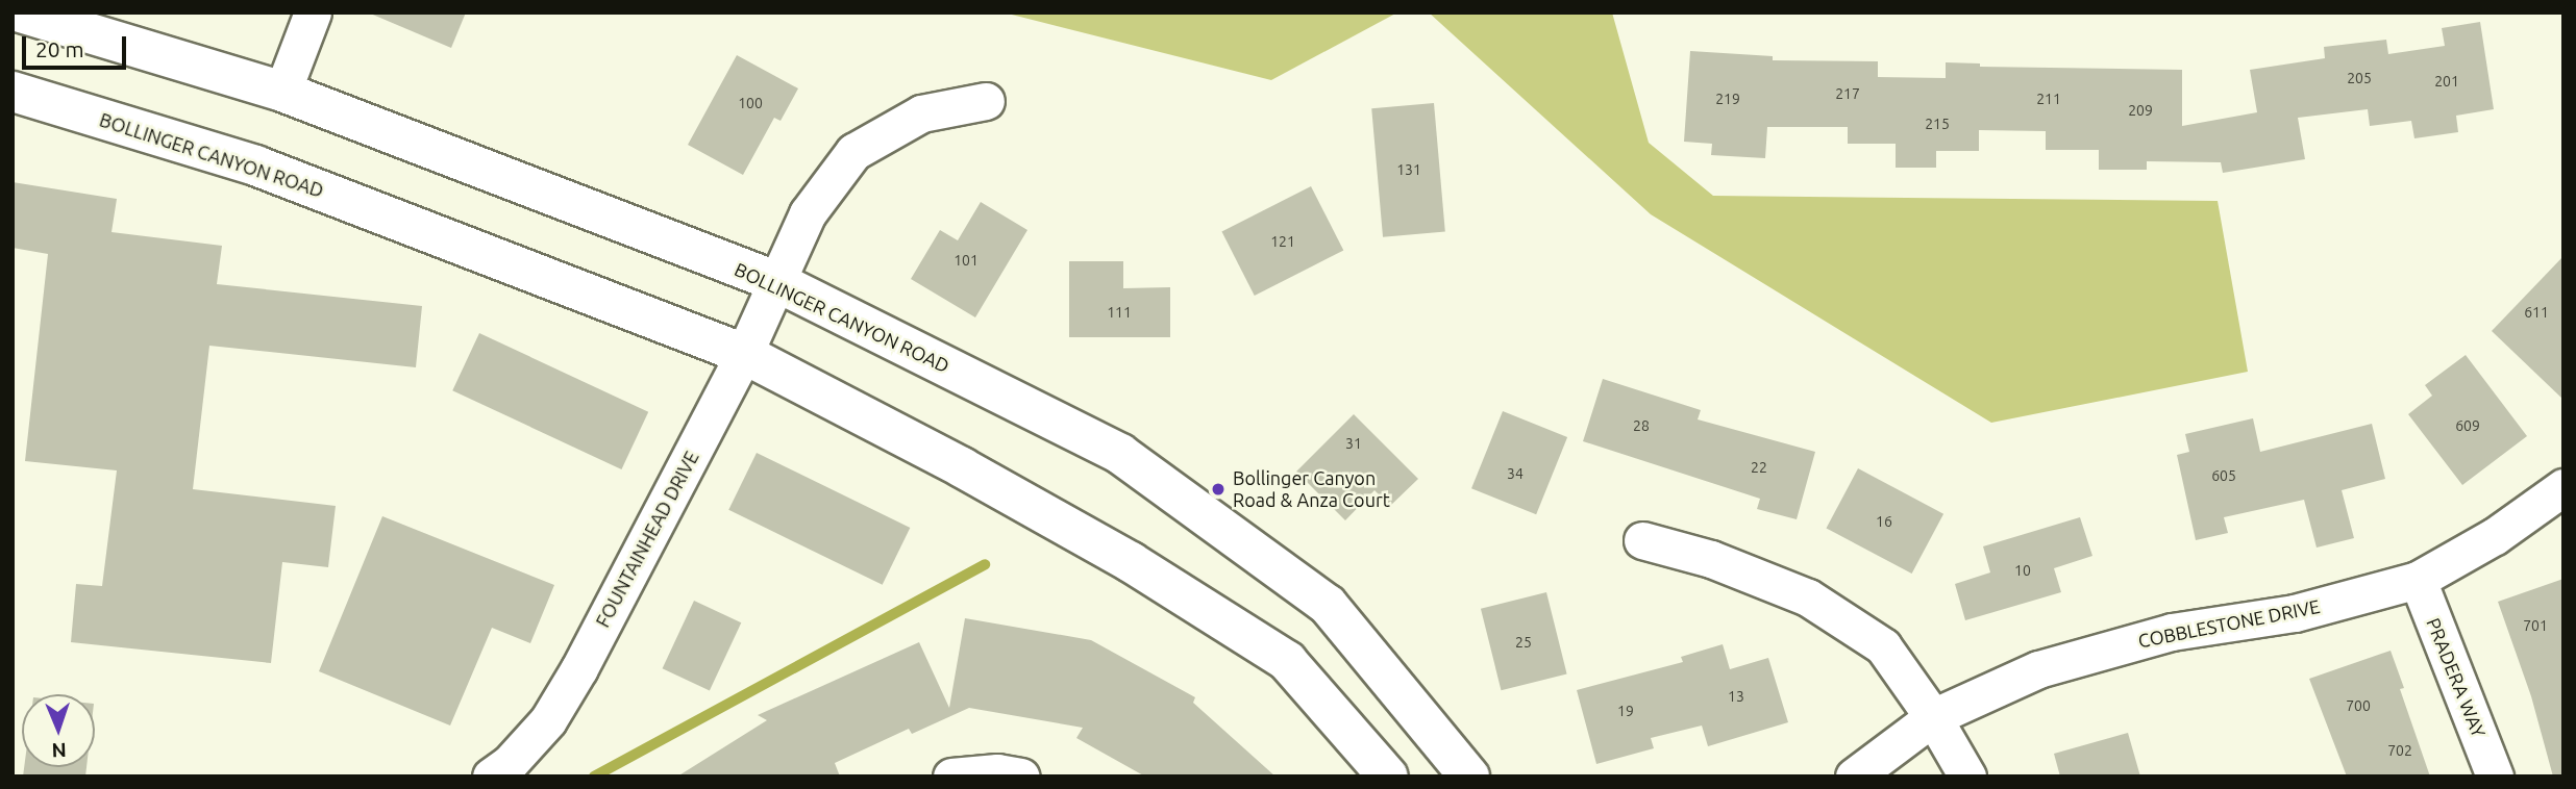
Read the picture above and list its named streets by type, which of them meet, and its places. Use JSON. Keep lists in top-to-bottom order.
{
  "streets": {
    "main road": ["BOLLINGER CANYON ROAD"],
    "street": ["FOUNTAINHEAD DRIVE", "COBBLESTONE DRIVE", "PRADERA WAY"]
  },
  "crossings": [
    ["BOLLINGER CANYON ROAD", "FOUNTAINHEAD DRIVE"],
    ["COBBLESTONE DRIVE", "PRADERA WAY"]
  ],
  "places": ["Bollinger Canyon Road & Anza Court"],
  "house_numbers": [
    "205",
    "201",
    "217",
    "219",
    "211",
    "100",
    "209",
    "215",
    "131",
    "121",
    "101",
    "111",
    "611",
    "28",
    "609",
    "31",
    "22",
    "34",
    "605",
    "16",
    "10",
    "701",
    "25",
    "13",
    "700",
    "19",
    "702"
  ],
  "scale_bar": "20 m",
  "north": "bottom"
}
